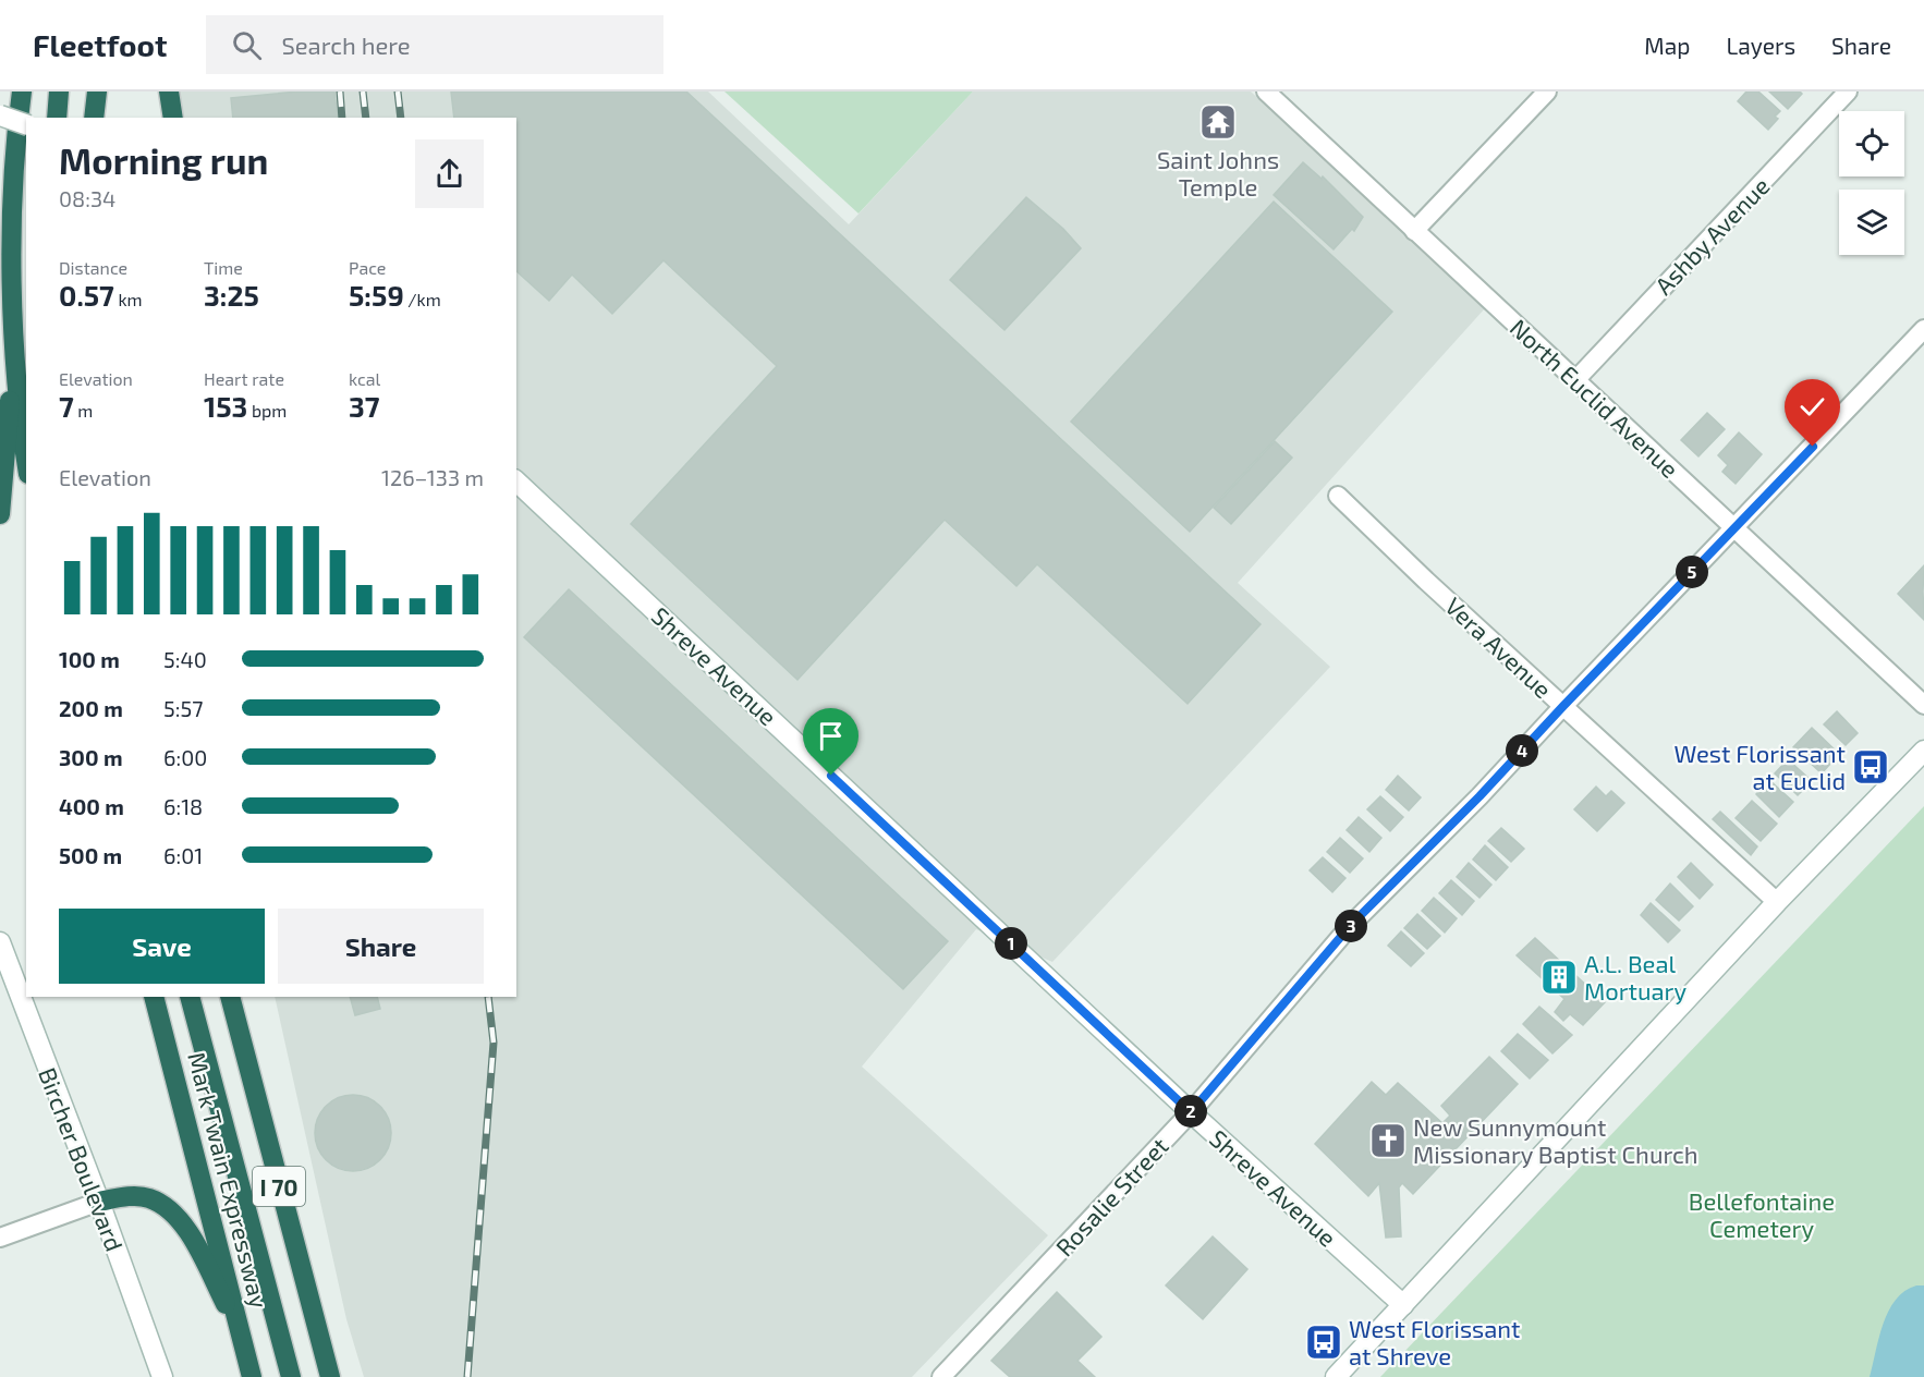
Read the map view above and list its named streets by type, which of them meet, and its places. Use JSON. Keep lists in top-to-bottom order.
{
  "streets": {
    "highway": ["Mark Twain Expressway", "I 70"],
    "street": [
      "Ashby Avenue",
      "North Euclid Avenue",
      "Vera Avenue",
      "Shreve Avenue",
      "Bircher Boulevard",
      "Rosalie Street"
    ]
  },
  "crossings": [
    ["Ashby Avenue", "North Euclid Avenue"],
    ["North Euclid Avenue", "Rosalie Street"],
    ["Vera Avenue", "Rosalie Street"],
    ["Shreve Avenue", "Rosalie Street"]
  ],
  "parks": ["Bellefontaine Cemetery"],
  "places": {
    "temple": ["Saint Johns Temple"],
    "bus stop": ["West Florissant at Euclid", "West Florissant at Shreve"],
    "building": ["A.L. Beal Mortuary"],
    "church": ["New Sunnymount Missionary Baptist Church"]
  },
  "page": {
    "header": "Fleetfoot",
    "search": "Search here",
    "nav": ["Map", "Layers", "Share"],
    "heading": ["Morning run", "08:34"],
    "stats": [
      ["Distance", "0.57 km"],
      ["Time", "3:25"],
      ["Pace", "5:59 /km"],
      ["Elevation", "7 m"],
      ["Heart rate", "153 bpm"],
      ["kcal", "37"]
    ],
    "chart": ["Elevation", "126–133 m"],
    "pins": [
      "5",
      "4",
      "3",
      "1",
      "2"
    ],
    "list": [
      {
        "name": "100 m",
        "note": "5:40"
      },
      {
        "name": "200 m",
        "note": "5:57"
      },
      {
        "name": "300 m",
        "note": "6:00"
      },
      {
        "name": "400 m",
        "note": "6:18"
      },
      {
        "name": "500 m",
        "note": "6:01"
      }
    ],
    "buttons": ["Save", "Share"]
  }
}
